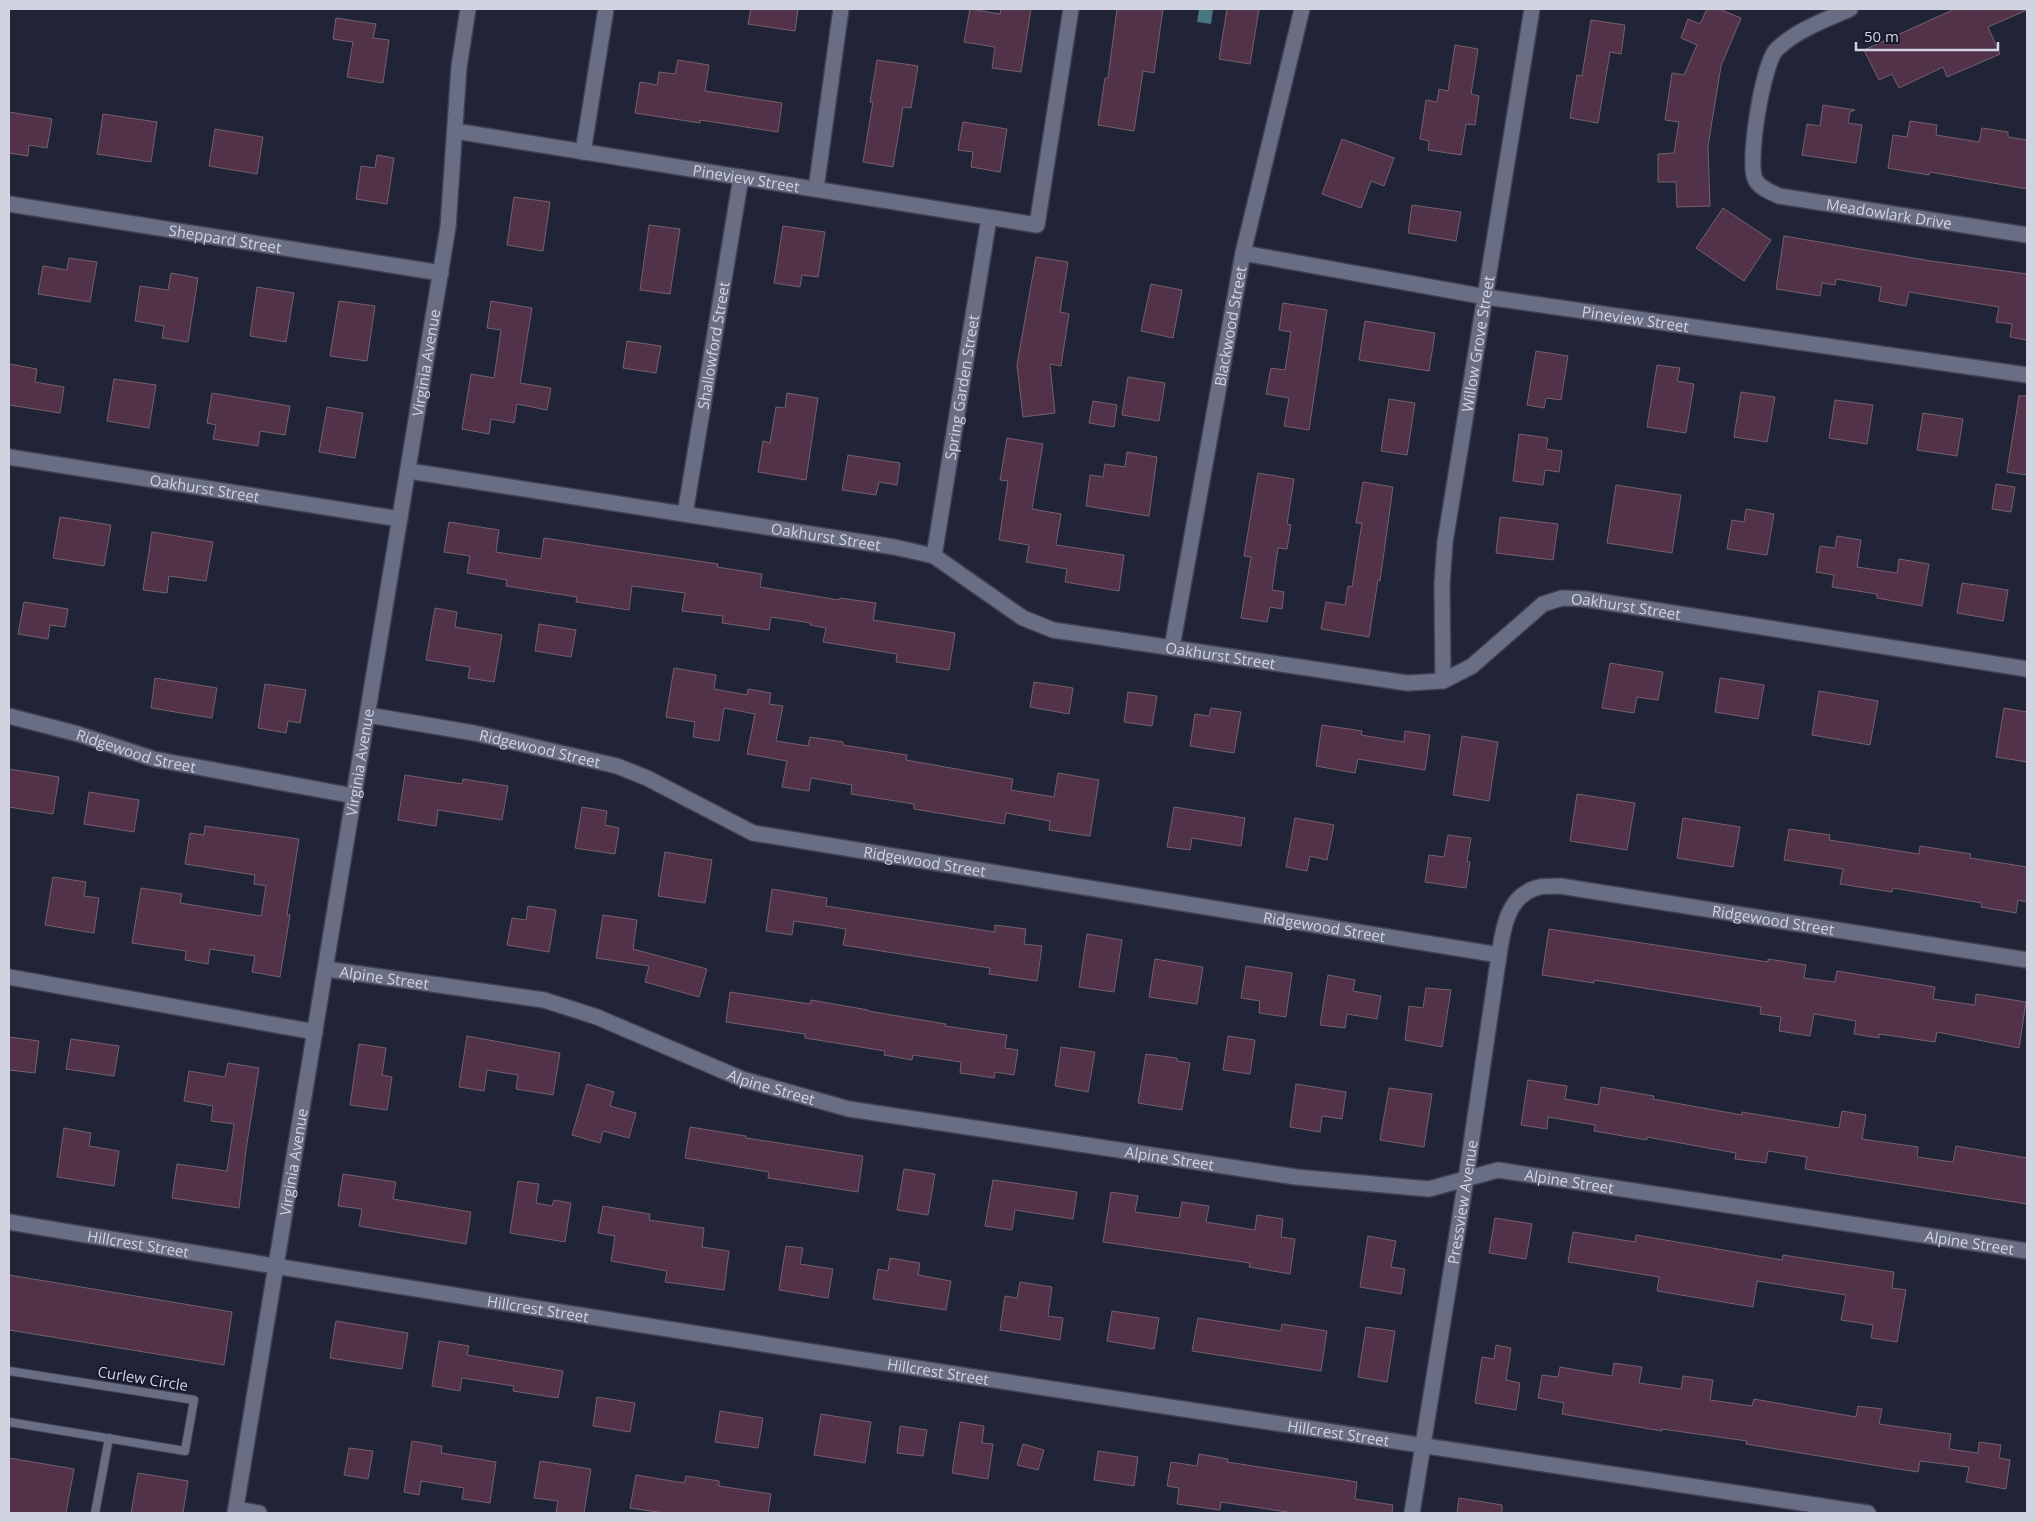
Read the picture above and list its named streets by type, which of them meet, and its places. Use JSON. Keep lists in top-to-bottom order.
{
  "streets": {
    "street": [
      "Pineview Street",
      "Meadowlark Drive",
      "Sheppard Street",
      "Blackwood Street",
      "Willow Grove Street",
      "Shallowford Street",
      "Virginia Avenue",
      "Spring Garden Street",
      "Oakhurst Street",
      "Ridgewood Street",
      "Alpine Street",
      "Pressview Avenue",
      "Hillcrest Street"
    ],
    "lane": ["Curlew Circle"]
  },
  "crossings": [
    ["Pineview Street", "Blackwood Street"],
    ["Pineview Street", "Willow Grove Street"],
    ["Pineview Street", "Shallowford Street"],
    ["Pineview Street", "Virginia Avenue"],
    ["Pineview Street", "Spring Garden Street"],
    ["Sheppard Street", "Virginia Avenue"],
    ["Blackwood Street", "Oakhurst Street"],
    ["Willow Grove Street", "Oakhurst Street"],
    ["Shallowford Street", "Oakhurst Street"],
    ["Virginia Avenue", "Oakhurst Street"],
    ["Virginia Avenue", "Ridgewood Street"],
    ["Virginia Avenue", "Alpine Street"],
    ["Virginia Avenue", "Hillcrest Street"],
    ["Spring Garden Street", "Oakhurst Street"],
    ["Ridgewood Street", "Pressview Avenue"],
    ["Alpine Street", "Pressview Avenue"],
    ["Pressview Avenue", "Hillcrest Street"]
  ],
  "scale_bar": "50 m"
}
